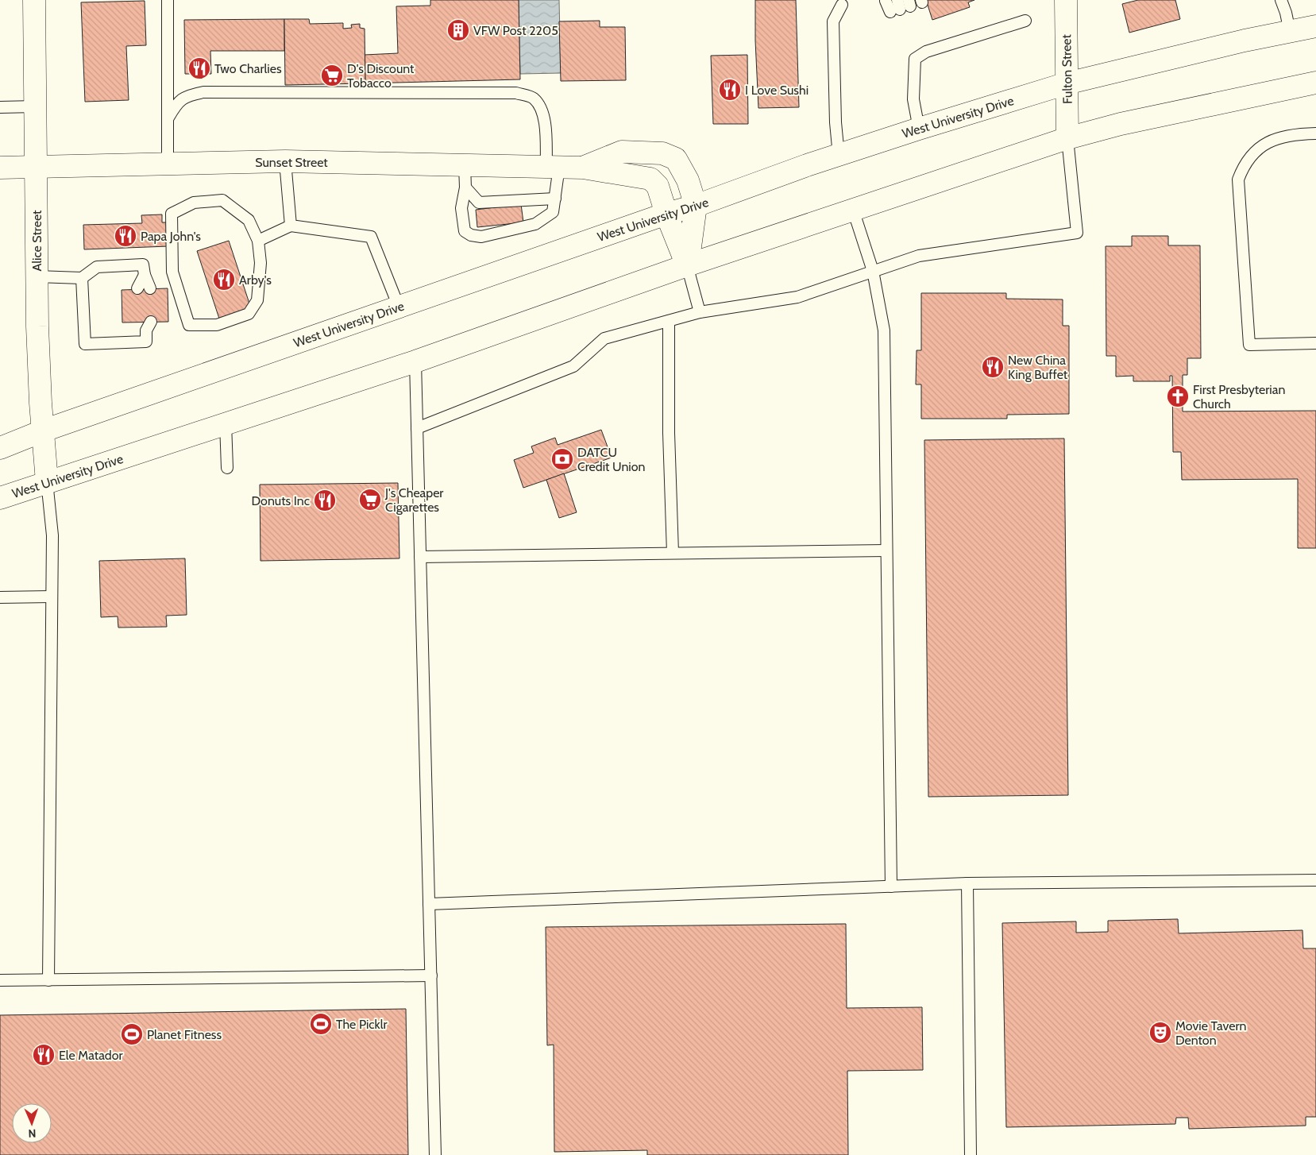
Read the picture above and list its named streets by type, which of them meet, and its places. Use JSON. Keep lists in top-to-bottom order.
{
  "streets": {
    "main road": [
      "Fulton Street",
      "West University Drive",
      "Sunset Street",
      "Alice Street"
    ]
  },
  "crossings": [
    ["Fulton Street", "West University Drive"],
    ["West University Drive", "Sunset Street"],
    ["West University Drive", "Alice Street"],
    ["Sunset Street", "Alice Street"]
  ],
  "places": {
    "building": ["VFW Post 2205"],
    "restaurant": [
      "Two Charlies",
      "I Love Sushi",
      "Papa John's",
      "Arby's",
      "New China King Buffet",
      "Donuts Inc",
      "Ele Matador"
    ],
    "supermarket": ["D's Discount Tobacco", "J's Cheaper Cigarettes"],
    "church": ["First Presbyterian Church"],
    "bank": ["DATCU Credit Union"],
    "sports": ["The Picklr", "Planet Fitness"],
    "theatre": ["Movie Tavern Denton"]
  },
  "north": "bottom"
}
